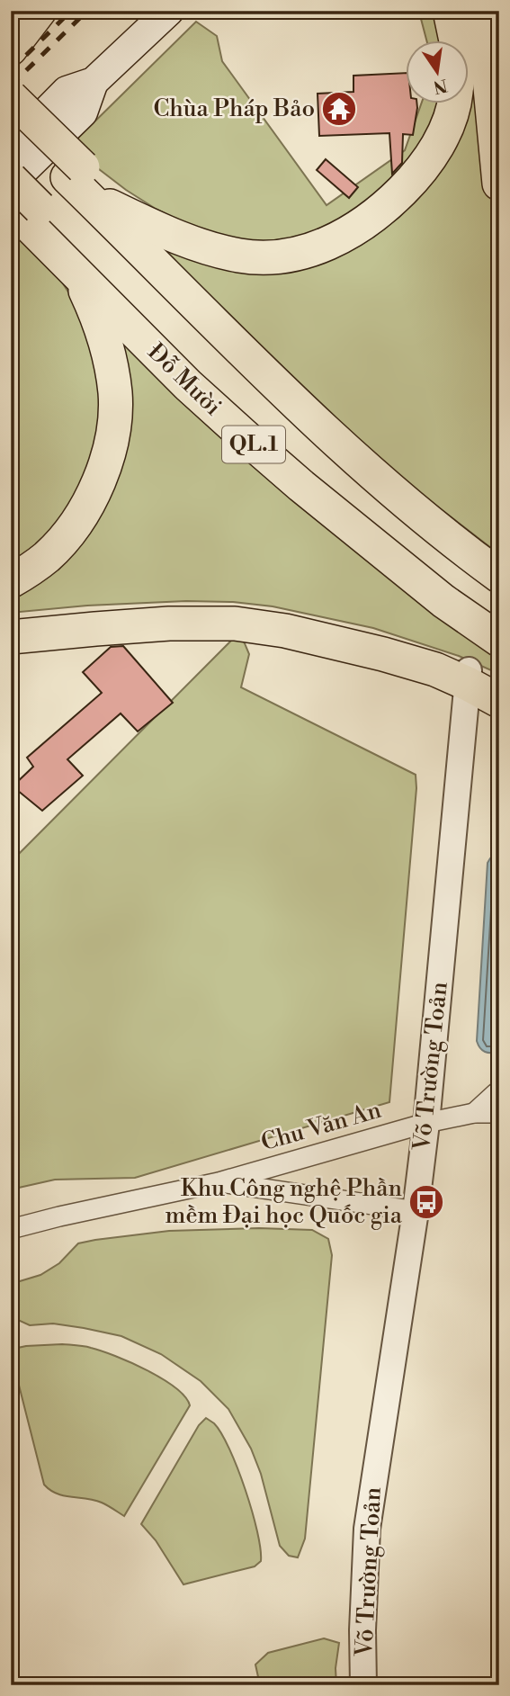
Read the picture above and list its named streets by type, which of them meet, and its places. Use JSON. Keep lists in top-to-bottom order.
{
  "streets": {
    "highway": ["Đỗ Mười", "QL.1"],
    "street": ["Võ Trường Toản", "Chu Văn An"]
  },
  "crossings": [
    ["Đỗ Mười", "QL.1"],
    ["Võ Trường Toản", "Chu Văn An"]
  ],
  "places": {
    "temple": ["Chùa Pháp Bảo"],
    "bus stop": ["Khu Công nghệ Phần mềm Đại học Quốc gia"]
  },
  "north": "bottom"
}
